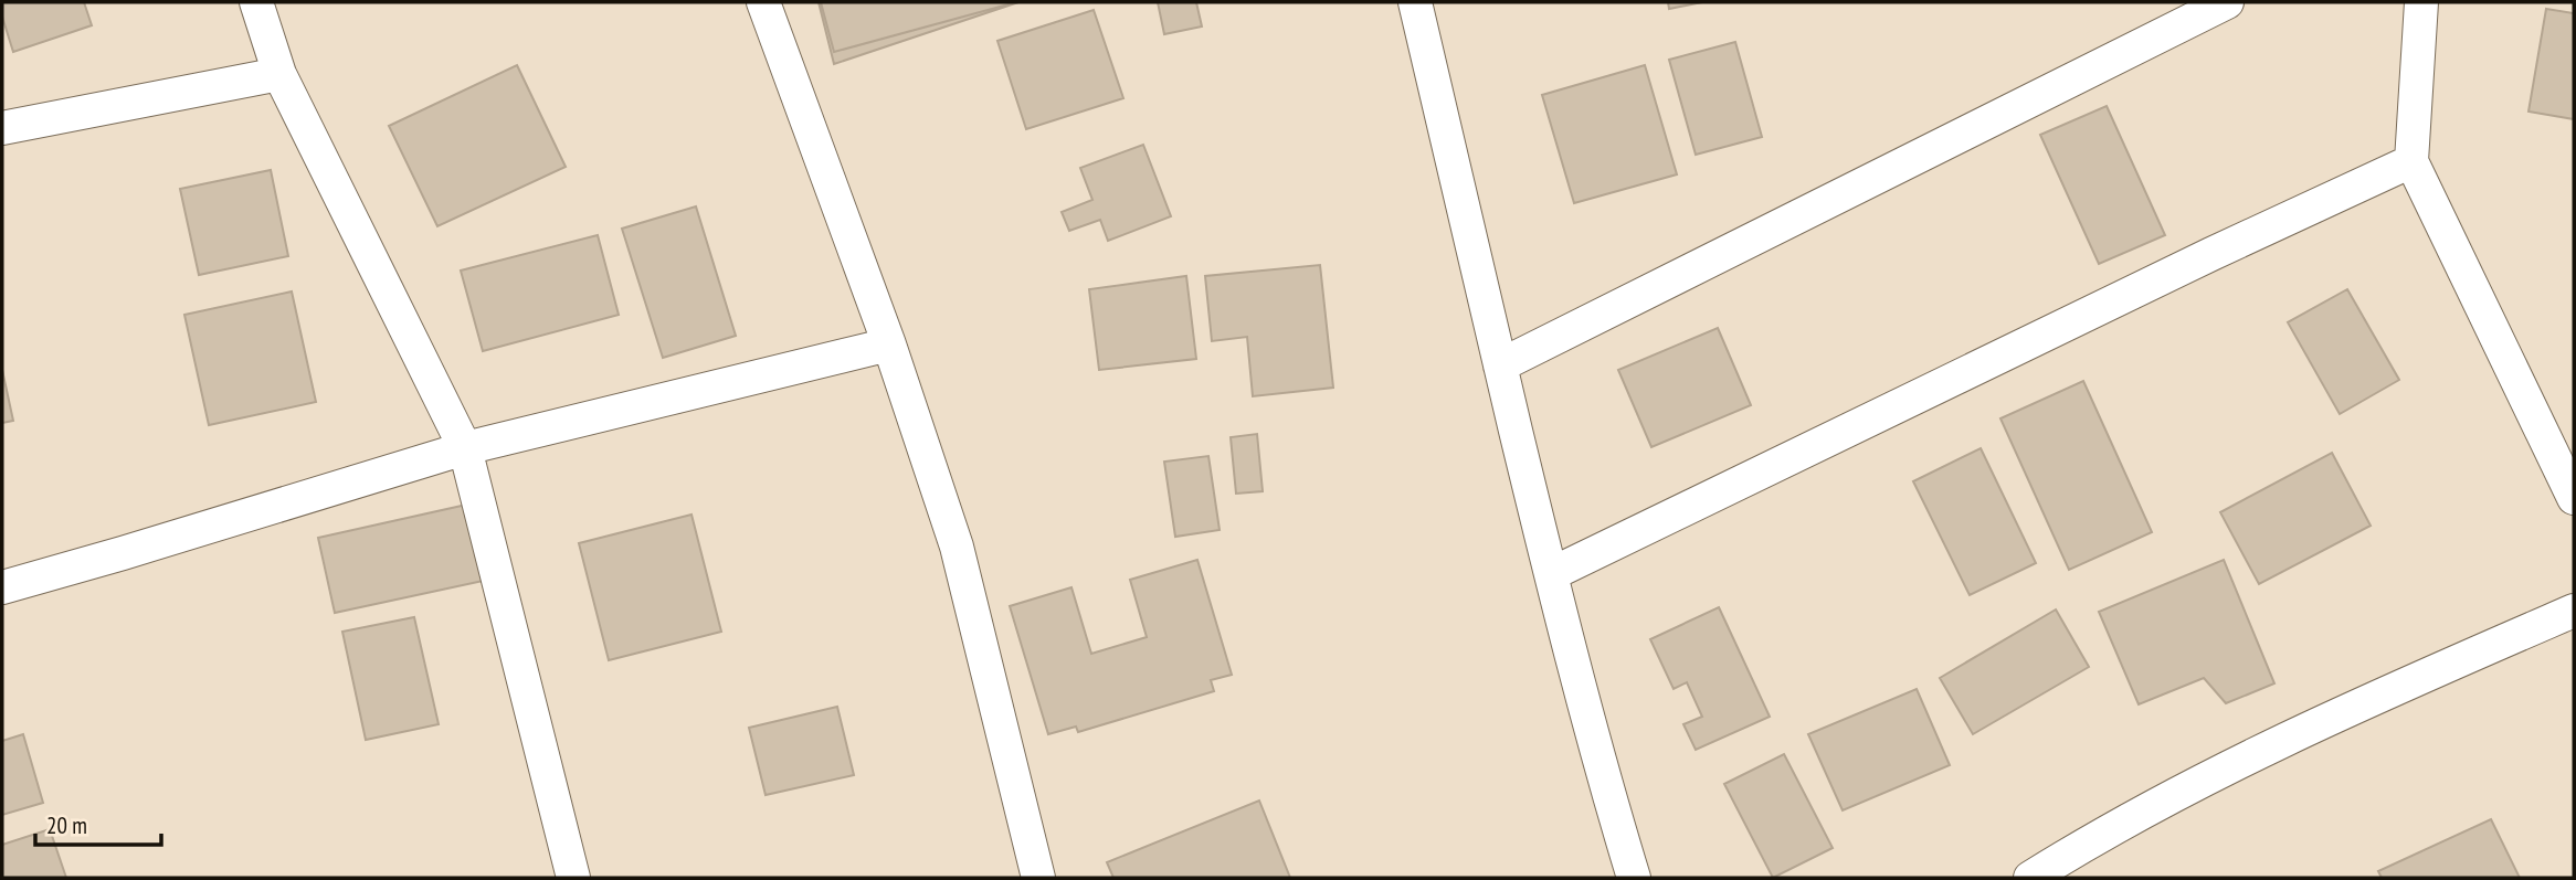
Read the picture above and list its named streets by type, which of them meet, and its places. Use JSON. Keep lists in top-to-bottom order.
{
  "scale_bar": "20 m"
}
